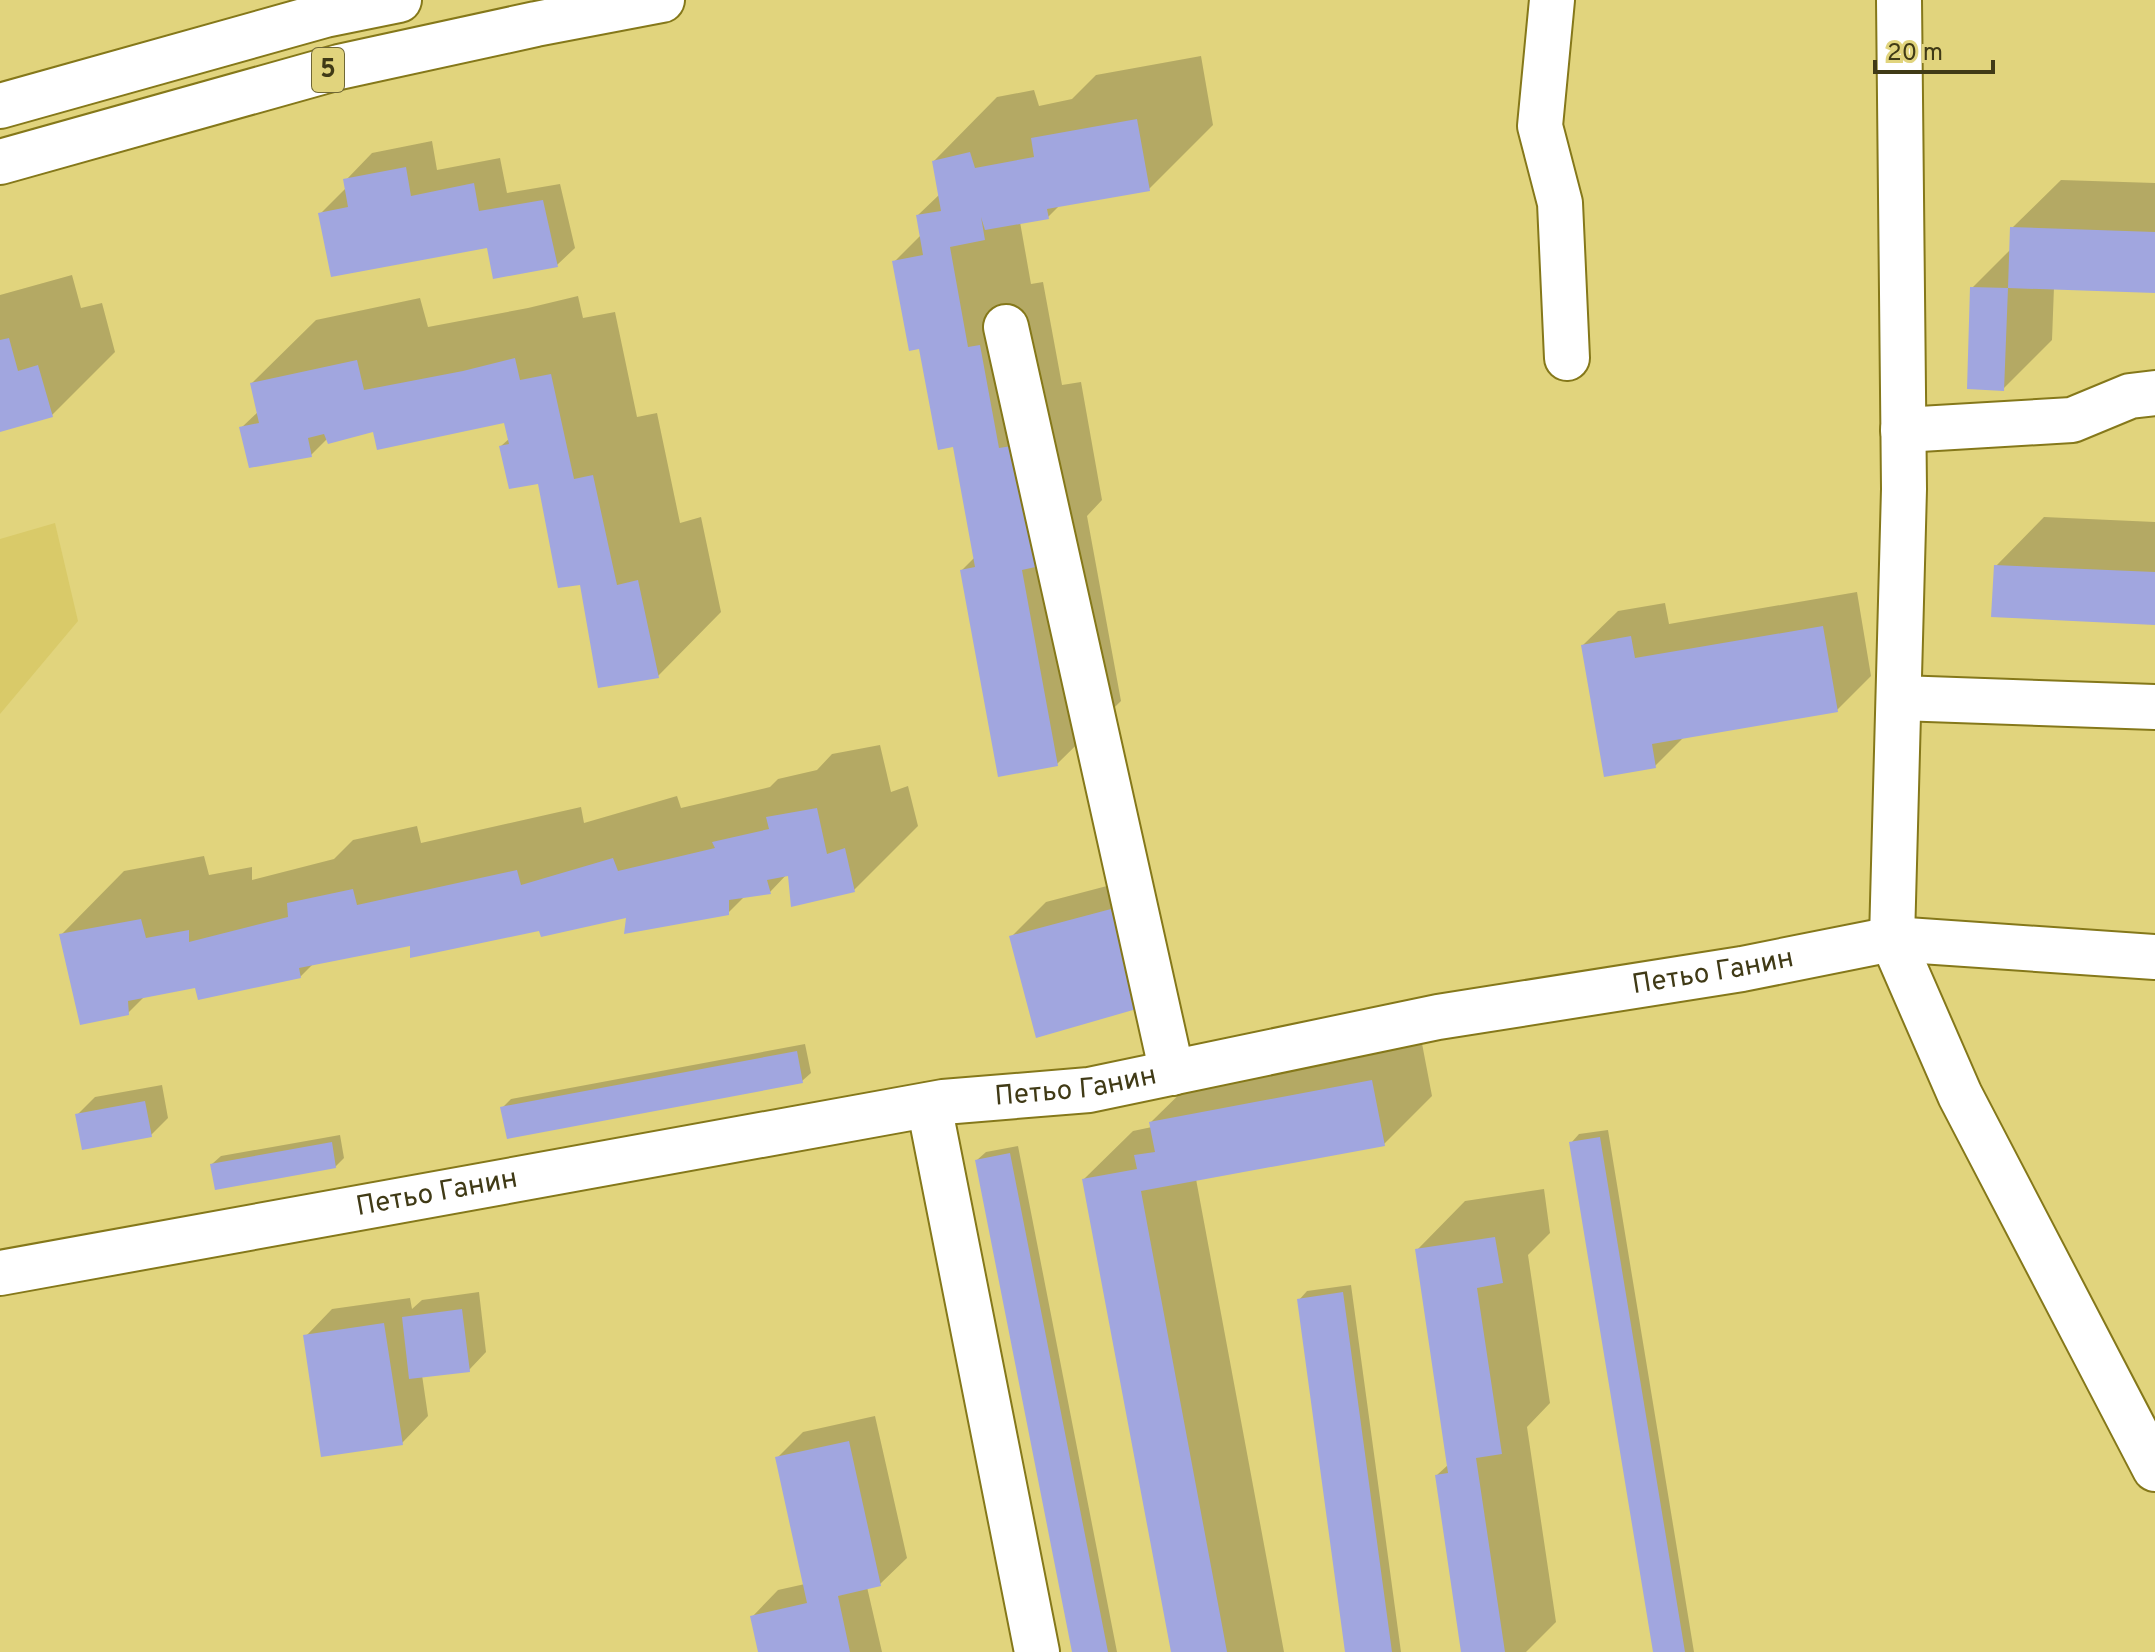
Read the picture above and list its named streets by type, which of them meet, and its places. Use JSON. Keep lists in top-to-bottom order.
{
  "streets": {
    "street": ["5", "Петьо Ганин"]
  },
  "scale_bar": "20 m"
}
